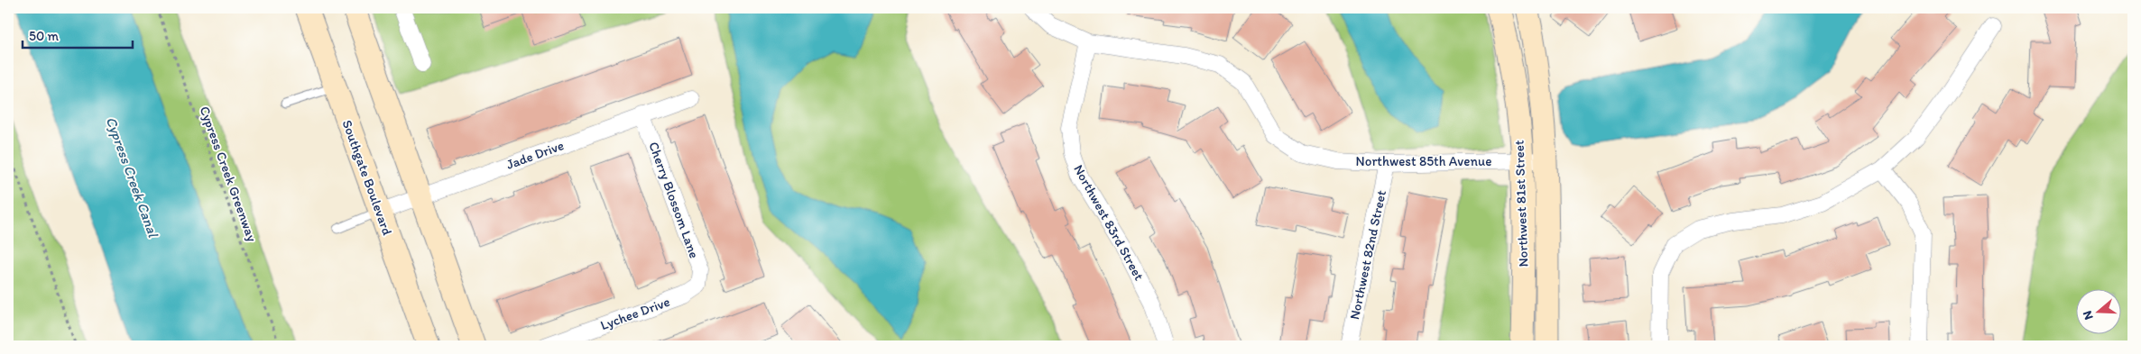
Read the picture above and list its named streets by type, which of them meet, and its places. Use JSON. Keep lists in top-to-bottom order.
{
  "streets": {
    "main road": ["Southgate Boulevard", "Northwest 81st Street"],
    "street": [
      "Jade Drive",
      "Northwest 85th Avenue",
      "Cherry Blossom Lane",
      "Northwest 83rd Street",
      "Northwest 82nd Street",
      "Lychee Drive"
    ],
    "path": ["Cypress Creek Greenway"]
  },
  "crossings": [
    ["Jade Drive", "Southgate Boulevard"],
    ["Jade Drive", "Cherry Blossom Lane"],
    ["Northwest 85th Avenue", "Northwest 81st Street"],
    ["Northwest 85th Avenue", "Northwest 83rd Street"],
    ["Northwest 85th Avenue", "Northwest 82nd Street"],
    ["Cherry Blossom Lane", "Lychee Drive"]
  ],
  "water": ["Cypress Creek Canal"],
  "scale_bar": "50 m",
  "north": "left"
}
